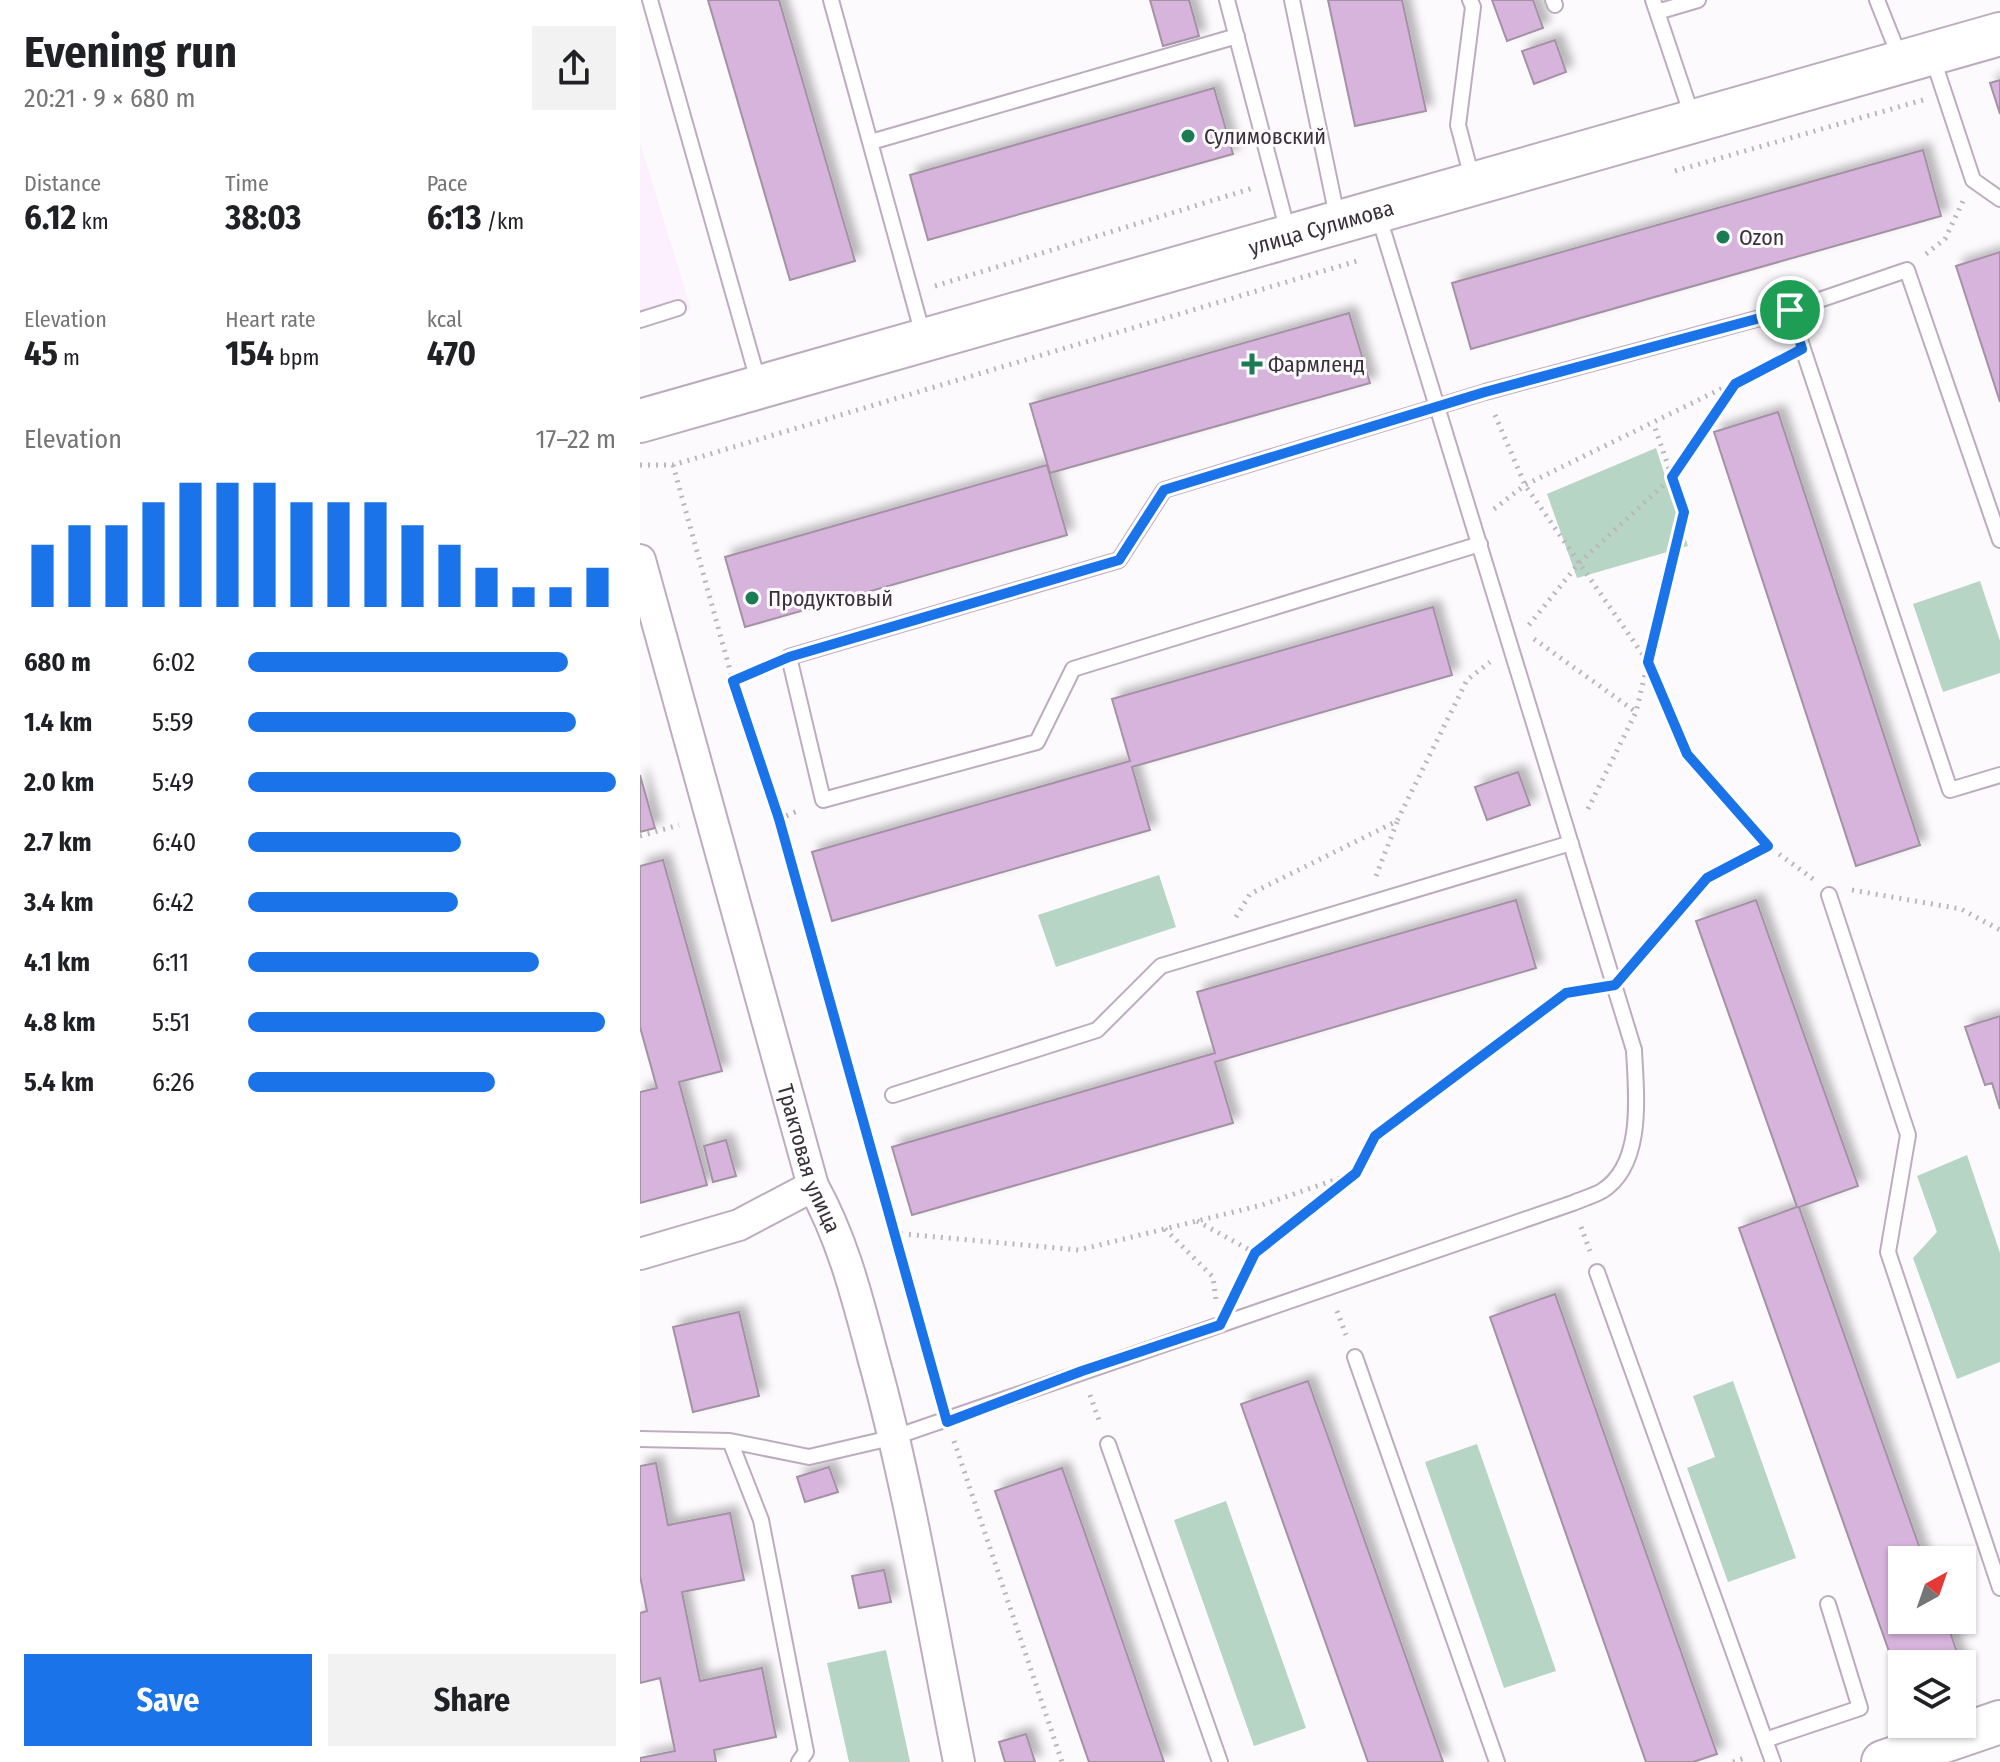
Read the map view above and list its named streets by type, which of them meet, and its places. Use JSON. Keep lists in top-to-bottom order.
{
  "streets": {
    "street": ["улица Сулимова", "Трактовая улица"]
  },
  "places": {
    "other": ["Сулимовский", "Ozon", "Продуктовый"],
    "health": ["Фармленд"]
  },
  "north": "top right",
  "page": {
    "heading": ["Evening run", "20:21 · 9 × 680 m"],
    "stats": [
      ["Distance", "6.12 km"],
      ["Time", "38:03"],
      ["Pace", "6:13 /km"],
      ["Elevation", "45 m"],
      ["Heart rate", "154 bpm"],
      ["kcal", "470"]
    ],
    "chart": ["Elevation", "17–22 m"],
    "list": [
      {
        "name": "680 m",
        "note": "6:02"
      },
      {
        "name": "1.4 km",
        "note": "5:59"
      },
      {
        "name": "2.0 km",
        "note": "5:49"
      },
      {
        "name": "2.7 km",
        "note": "6:40"
      },
      {
        "name": "3.4 km",
        "note": "6:42"
      },
      {
        "name": "4.1 km",
        "note": "6:11"
      },
      {
        "name": "4.8 km",
        "note": "5:51"
      },
      {
        "name": "5.4 km",
        "note": "6:26"
      }
    ],
    "buttons": ["Save", "Share"]
  }
}
